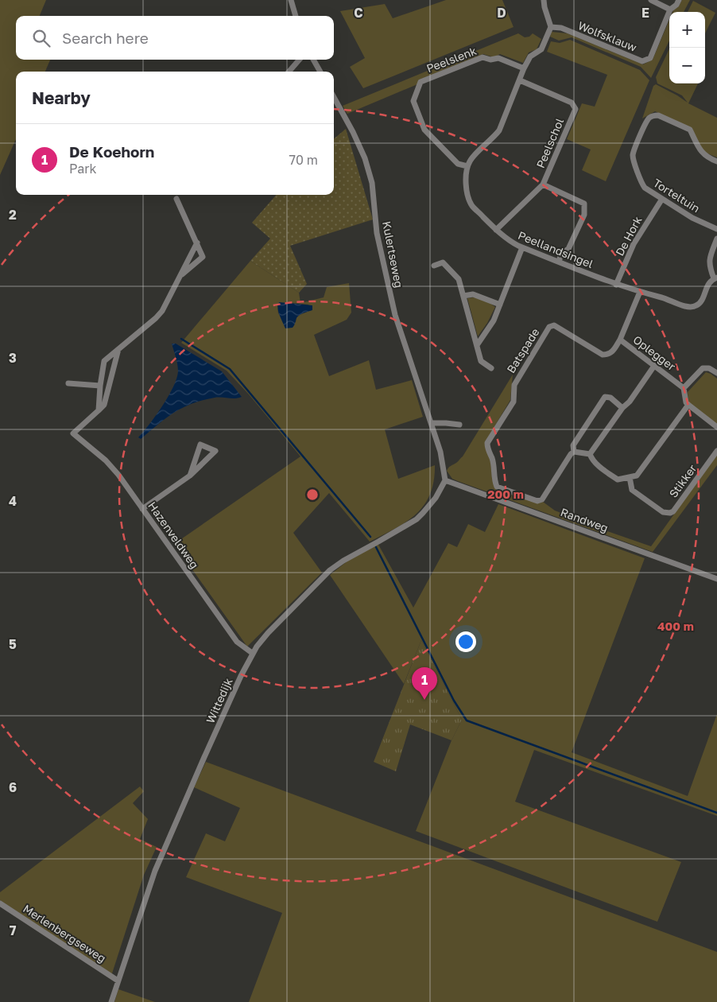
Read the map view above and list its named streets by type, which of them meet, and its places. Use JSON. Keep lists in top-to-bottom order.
{
  "streets": {
    "street": [
      "Wolfsklauw",
      "Peelslenk",
      "Peelschol",
      "Torteltuin",
      "De Hork",
      "Peellandsingel",
      "Kulertseweg",
      "Batspade",
      "Oplegger",
      "Stikker",
      "Randweg",
      "Hazenveldweg",
      "Wittedijk",
      "Merlenbergseweg"
    ]
  },
  "crossings": [
    ["Peelslenk", "Peellandsingel"],
    ["Peelschol", "Peellandsingel"],
    ["Torteltuin", "De Hork"],
    ["De Hork", "Peellandsingel"],
    ["Peellandsingel", "Oplegger"],
    ["Kulertseweg", "Randweg"],
    ["Kulertseweg", "Wittedijk"],
    ["Batspade", "Oplegger"],
    ["Randweg", "Wittedijk"],
    ["Hazenveldweg", "Wittedijk"],
    ["Wittedijk", "Merlenbergseweg"]
  ],
  "page": {
    "map_buttons": ["+", "−"],
    "search": "Search here",
    "heading": "Nearby",
    "list": [
      {
        "mark": "1",
        "name": "De Koehorn",
        "note": "Park",
        "value": "70 m"
      }
    ],
    "pins": "1"
  },
  "grid": {
    "columns": ["C", "D", "E"],
    "rows": [
      "2",
      "3",
      "4",
      "5",
      "6",
      "7"
    ]
  },
  "rings": ["200 m", "400 m"]
}
